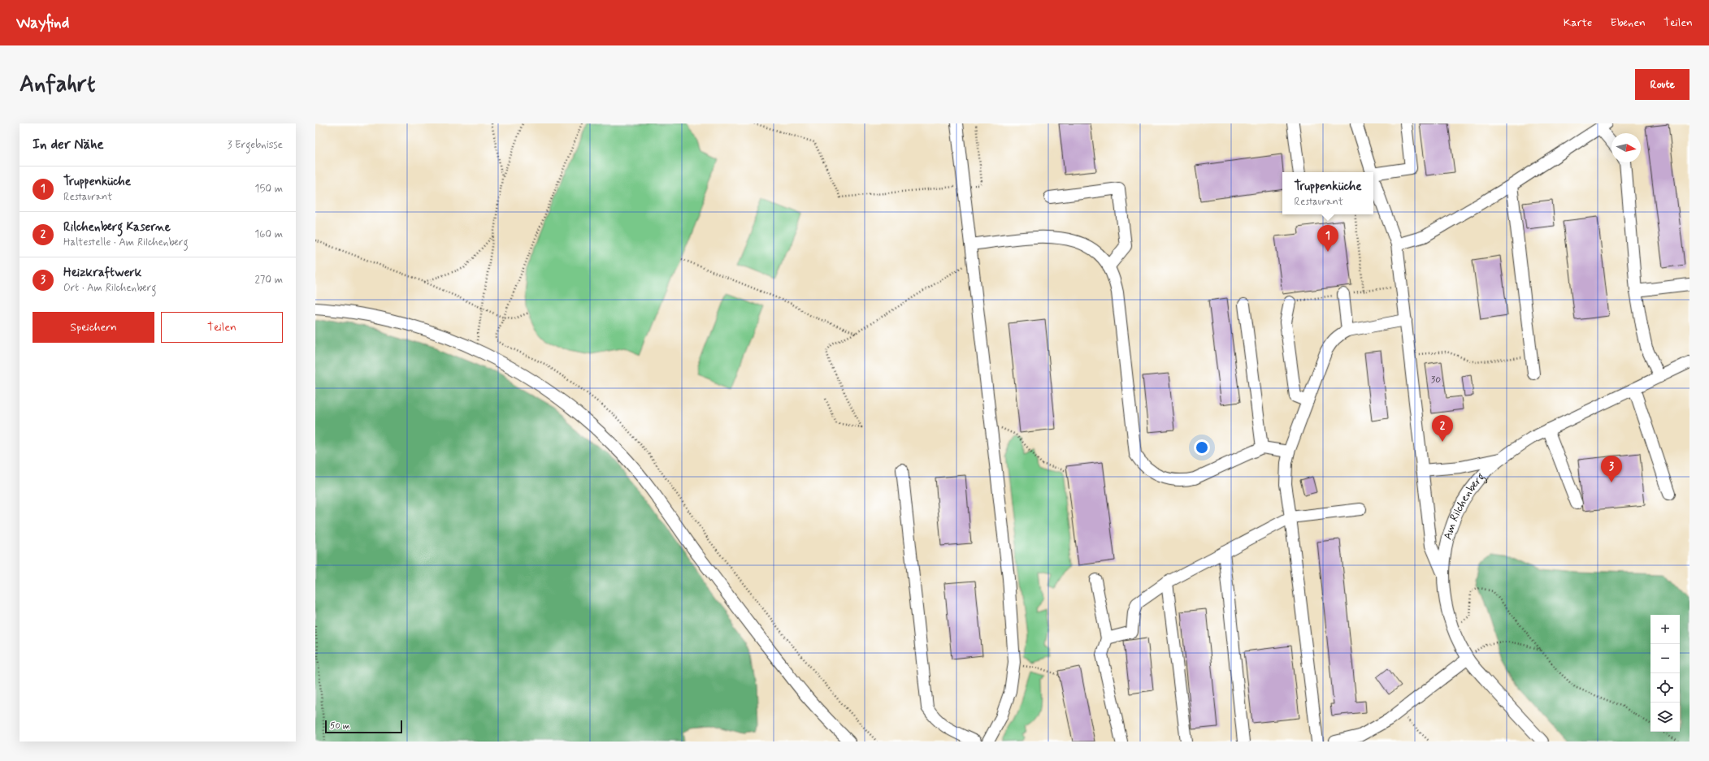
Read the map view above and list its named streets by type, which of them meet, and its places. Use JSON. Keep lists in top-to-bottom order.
{
  "streets": {
    "street": ["Am Rilchenberg"]
  },
  "house_numbers": ["30"],
  "scale_bar": "50 m",
  "north": "right",
  "page": {
    "header": "Wayfind",
    "nav": ["Karte", "Ebenen", "Teilen"],
    "buttons": [
      "Route",
      ["Speichern", "Teilen"]
    ],
    "title": "Anfahrt",
    "heading": ["In der Nähe", "3 Ergebnisse"],
    "list": [
      {
        "mark": "1",
        "name": "Truppenküche",
        "note": "Restaurant",
        "value": "150 m"
      },
      {
        "mark": "2",
        "name": "Rilchenberg Kaserne",
        "note": "Haltestelle · Am Rilchenberg",
        "value": "160 m"
      },
      {
        "mark": "3",
        "name": "Heizkraftwerk",
        "note": "Ort · Am Rilchenberg",
        "value": "270 m"
      }
    ],
    "popup": ["Truppenküche", "Restaurant"],
    "pins": ["1", "2", "3"],
    "map_buttons": ["+", "−"],
    "scale": "50 m"
  }
}
